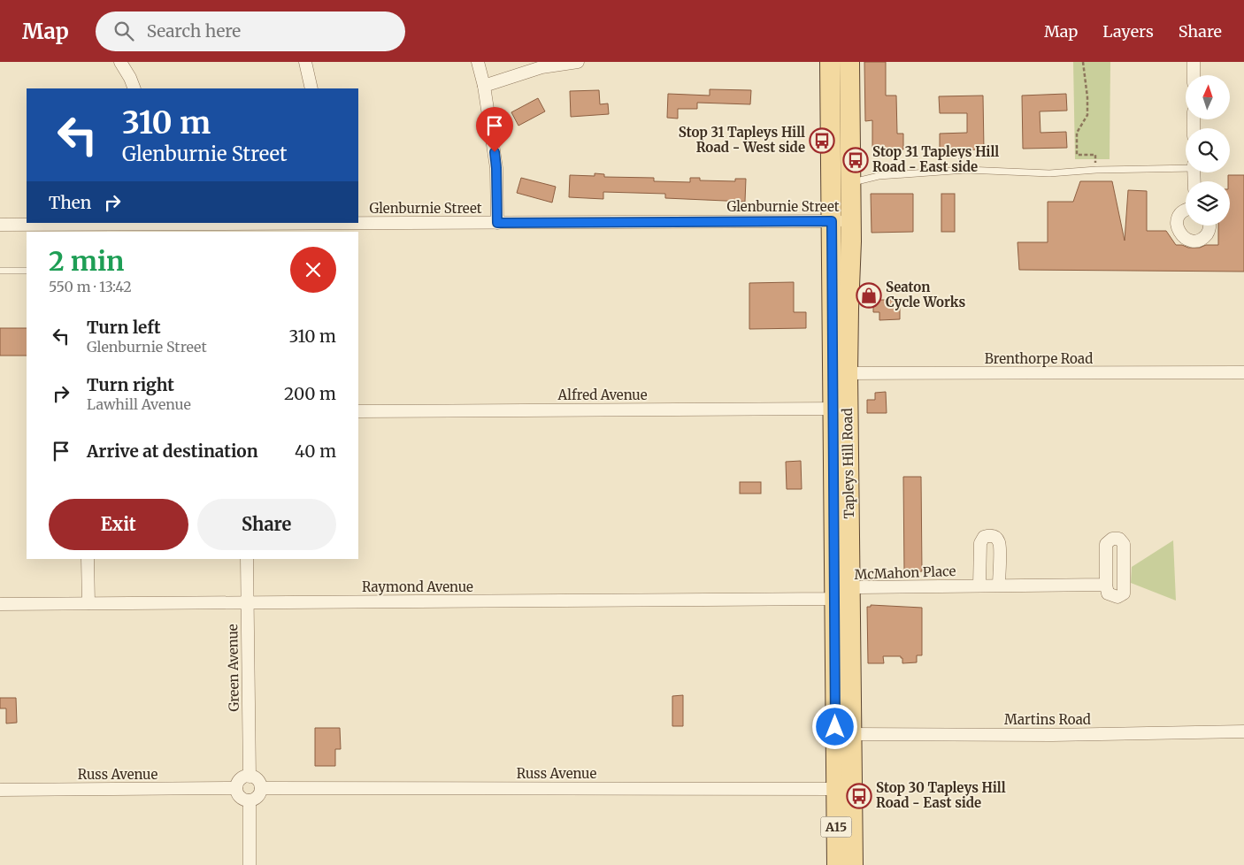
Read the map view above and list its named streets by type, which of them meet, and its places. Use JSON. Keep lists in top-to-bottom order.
{
  "streets": {
    "main road": ["Tapleys Hill Road", "A15"],
    "street": [
      "Glenburnie Street",
      "Brenthorpe Road",
      "Alfred Avenue",
      "McMahon Place",
      "Raymond Avenue",
      "Green Avenue",
      "Martins Road",
      "Russ Avenue"
    ]
  },
  "crossings": [
    ["Glenburnie Street", "Tapleys Hill Road"],
    ["Brenthorpe Road", "Tapleys Hill Road"],
    ["Alfred Avenue", "Tapleys Hill Road"],
    ["Tapleys Hill Road", "McMahon Place"],
    ["Tapleys Hill Road", "Raymond Avenue"],
    ["Tapleys Hill Road", "Martins Road"],
    ["Tapleys Hill Road", "Russ Avenue"],
    ["McMahon Place", "Raymond Avenue"],
    ["Raymond Avenue", "Green Avenue"],
    ["Green Avenue", "Russ Avenue"]
  ],
  "places": {
    "bus stop": ["Stop 31 Tapleys Hill Road - West side", "Stop 31 Tapleys Hill Road - East side", "Stop 30 Tapleys Hill Road - East side"],
    "shop": ["Seaton Cycle Works"]
  },
  "north": "top",
  "page": {
    "header": "Map",
    "search": "Search here",
    "nav": ["Map", "Layers", "Share"],
    "turn": ["310 m", "Glenburnie Street"],
    "then": "Then",
    "heading": ["2 min", "550 m · 13:42"],
    "list": [
      {
        "name": "Turn left",
        "note": "Glenburnie Street",
        "value": "310 m"
      },
      {
        "name": "Turn right",
        "note": "Lawhill Avenue",
        "value": "200 m"
      },
      {
        "name": "Arrive at destination",
        "value": "40 m"
      }
    ],
    "buttons": ["Exit", "Share"]
  }
}
